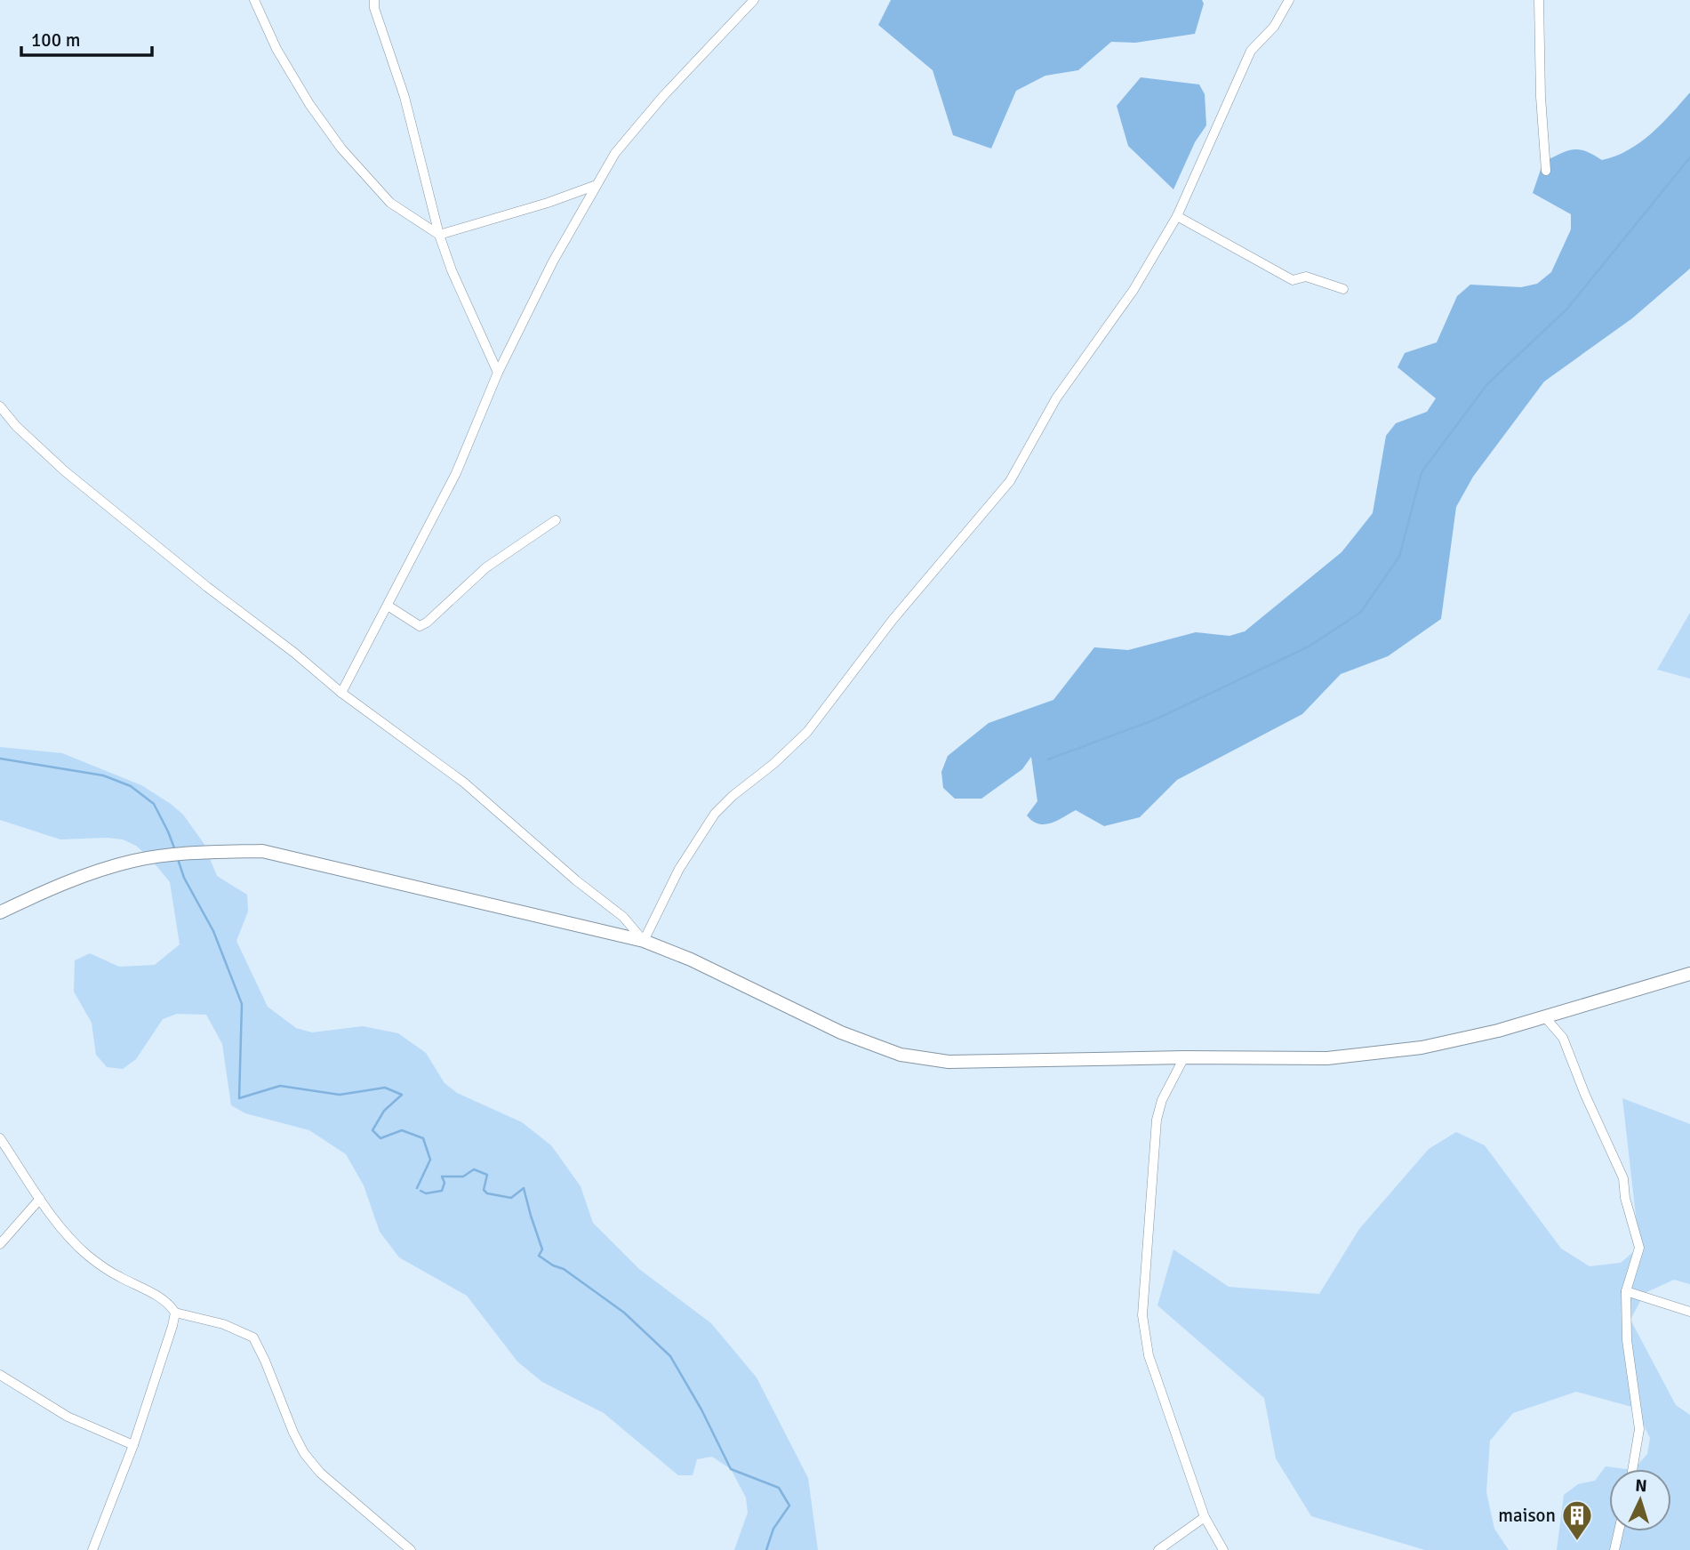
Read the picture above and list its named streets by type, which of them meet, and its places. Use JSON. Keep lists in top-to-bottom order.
{
  "places": {
    "building": ["maison"]
  },
  "scale_bar": "100 m",
  "north": "top"
}
